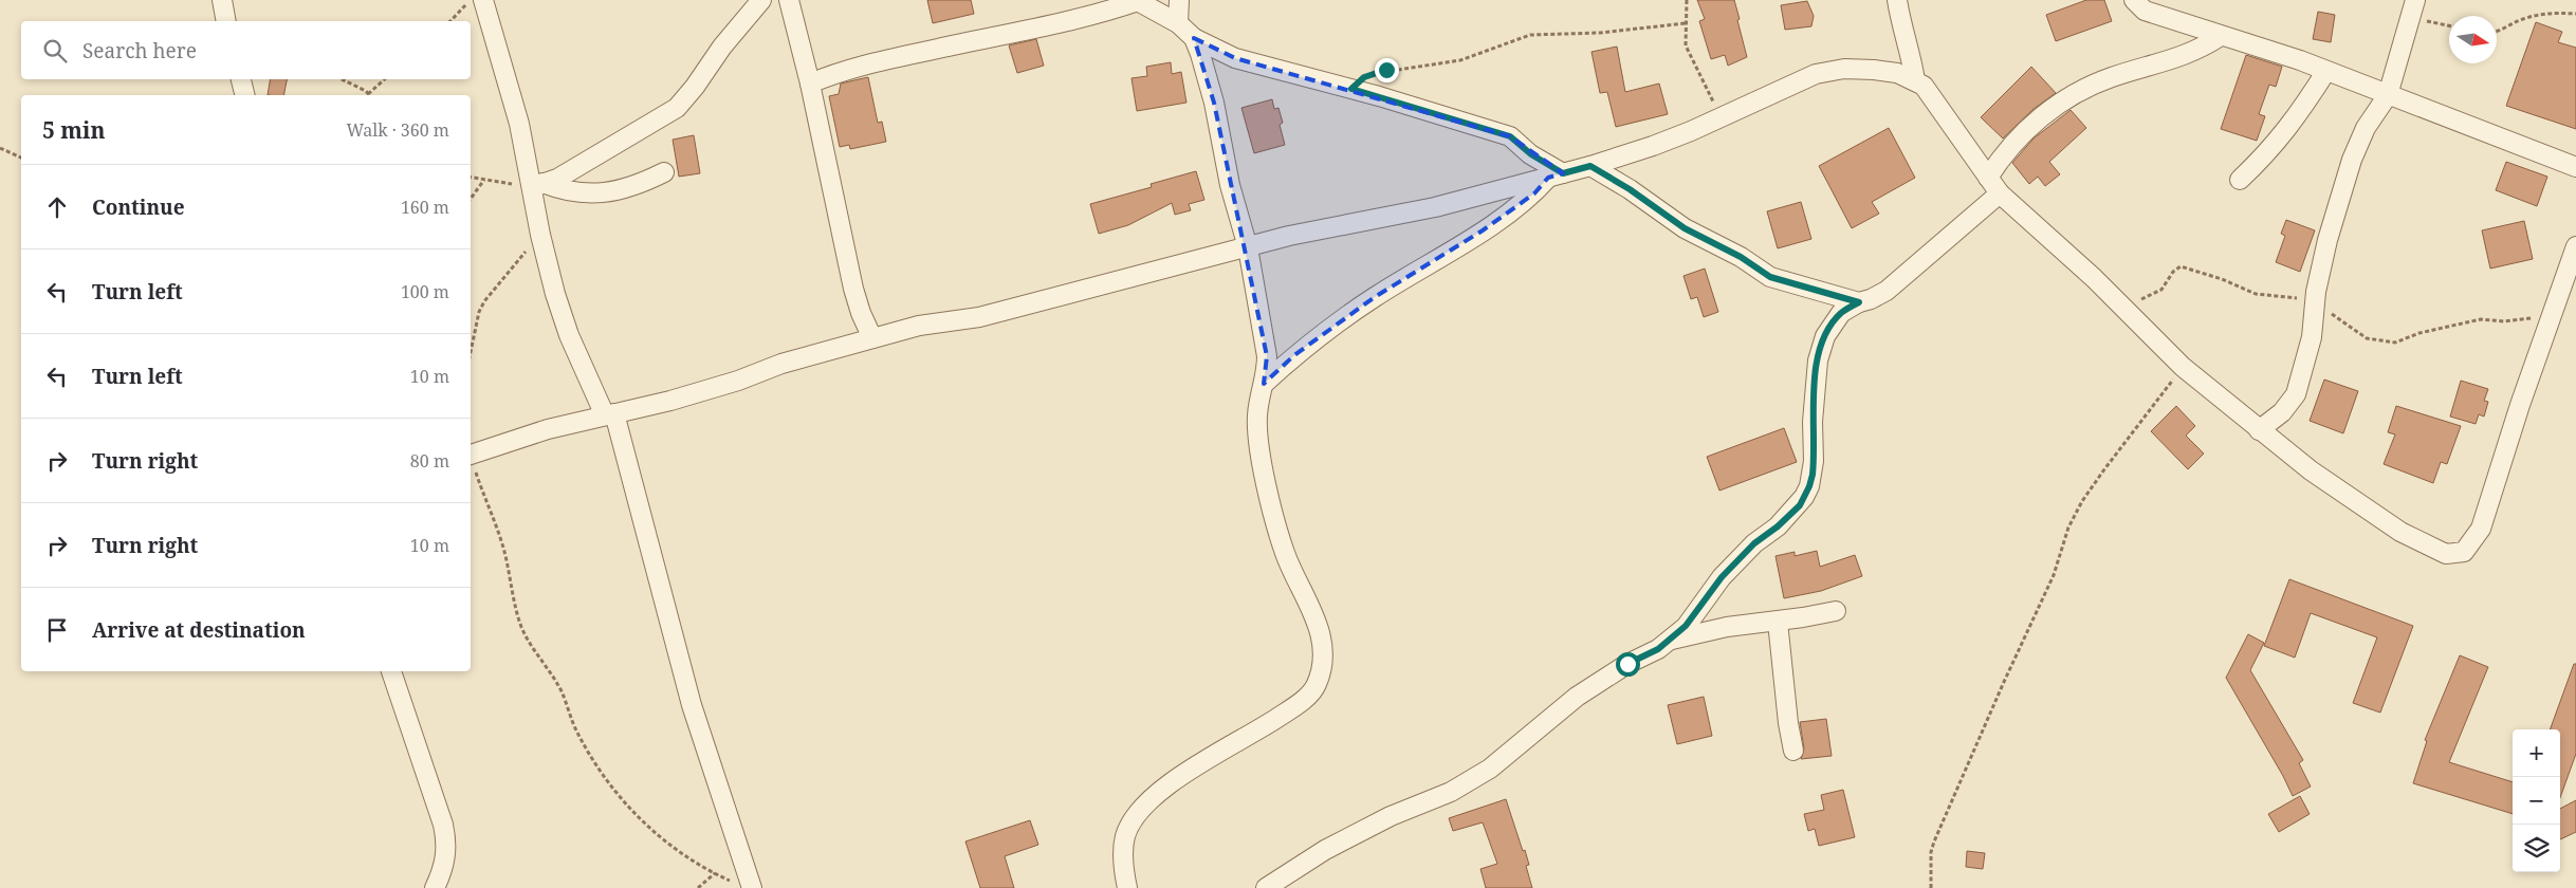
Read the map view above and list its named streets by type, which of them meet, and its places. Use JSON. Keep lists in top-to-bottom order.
{
  "north": "right",
  "page": {
    "search": "Search here",
    "heading": ["5 min", "Walk · 360 m"],
    "list": [
      ["Continue", "160 m"],
      ["Turn left", "100 m"],
      ["Turn left", "10 m"],
      ["Turn right", "80 m"],
      ["Turn right", "10 m"],
      "Arrive at destination"
    ],
    "map_buttons": ["+", "−"]
  }
}
